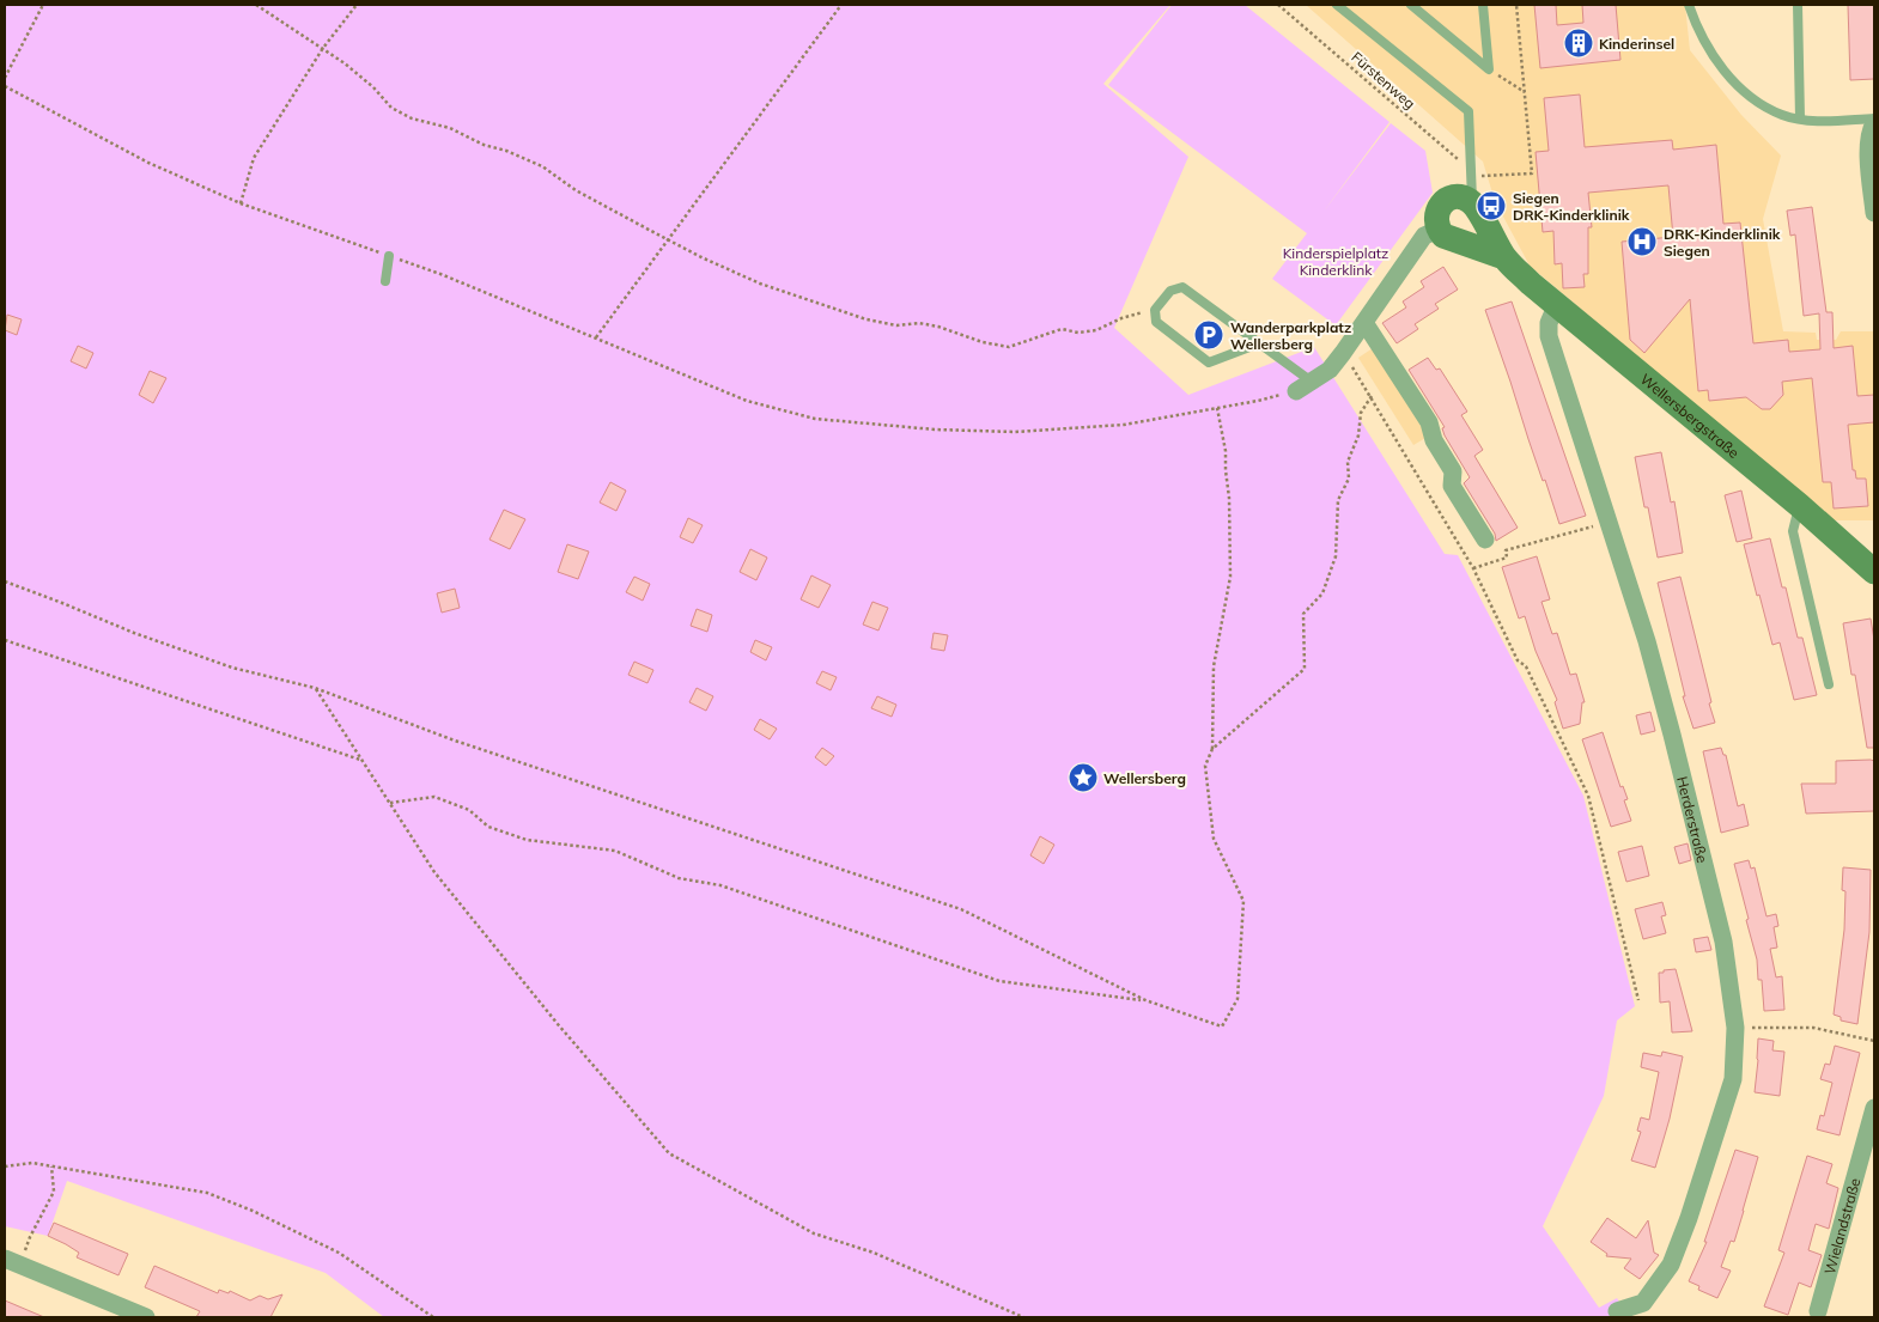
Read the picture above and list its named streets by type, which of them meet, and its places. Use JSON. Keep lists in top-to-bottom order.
{
  "streets": {
    "street": ["Wellersbergstraße", "Herderstraße", "Wielandstraße"],
    "path": ["Fürstenweg"]
  },
  "crossings": [
    ["Wellersbergstraße", "Herderstraße"]
  ],
  "parks": ["Kinderspielplatz Kinderklink"],
  "places": {
    "building": ["Kinderinsel"],
    "bus stop": ["Siegen DRK-Kinderklinik"],
    "hospital": ["DRK-Kinderklinik Siegen"],
    "parking": ["Wanderparkplatz Wellersberg"],
    "place": ["Wellersberg"]
  }
}
